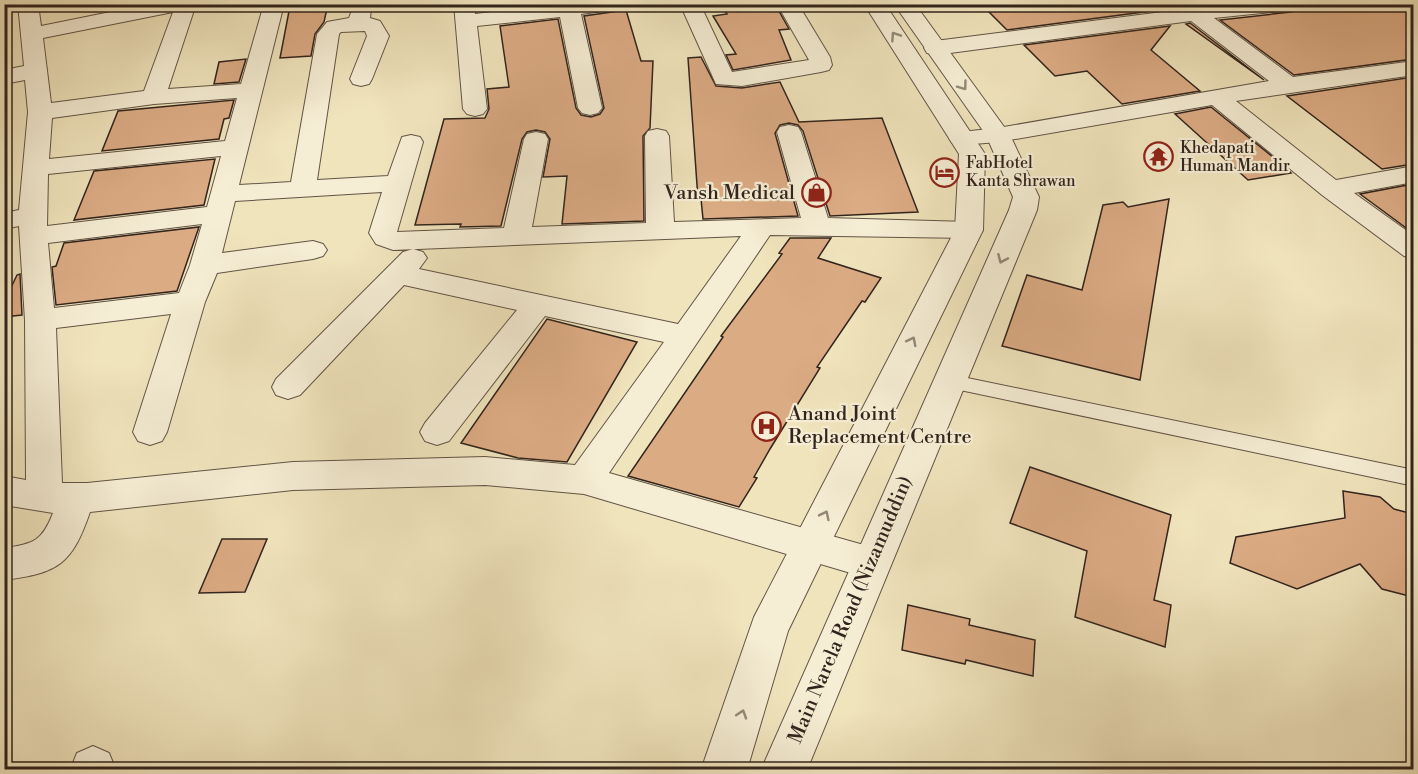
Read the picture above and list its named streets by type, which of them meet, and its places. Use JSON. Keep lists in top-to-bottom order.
{
  "streets": {
    "street": ["Main Narela Road (Nizamuddin)"]
  },
  "places": {
    "temple": ["Khedapati Human Mandir"],
    "hotel": ["FabHotel Kanta Shrawan"],
    "shop": ["Vansh Medical"],
    "hospital": ["Anand Joint Replacement Centre"]
  }
}
